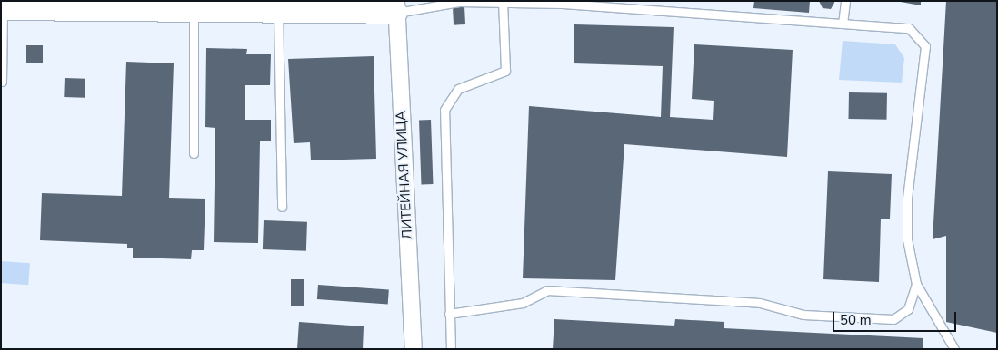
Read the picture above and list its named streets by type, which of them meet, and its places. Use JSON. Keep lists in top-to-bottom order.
{
  "streets": {
    "street": ["ЛИТЕЙНАЯ УЛИЦА"]
  },
  "scale_bar": "50 m"
}
